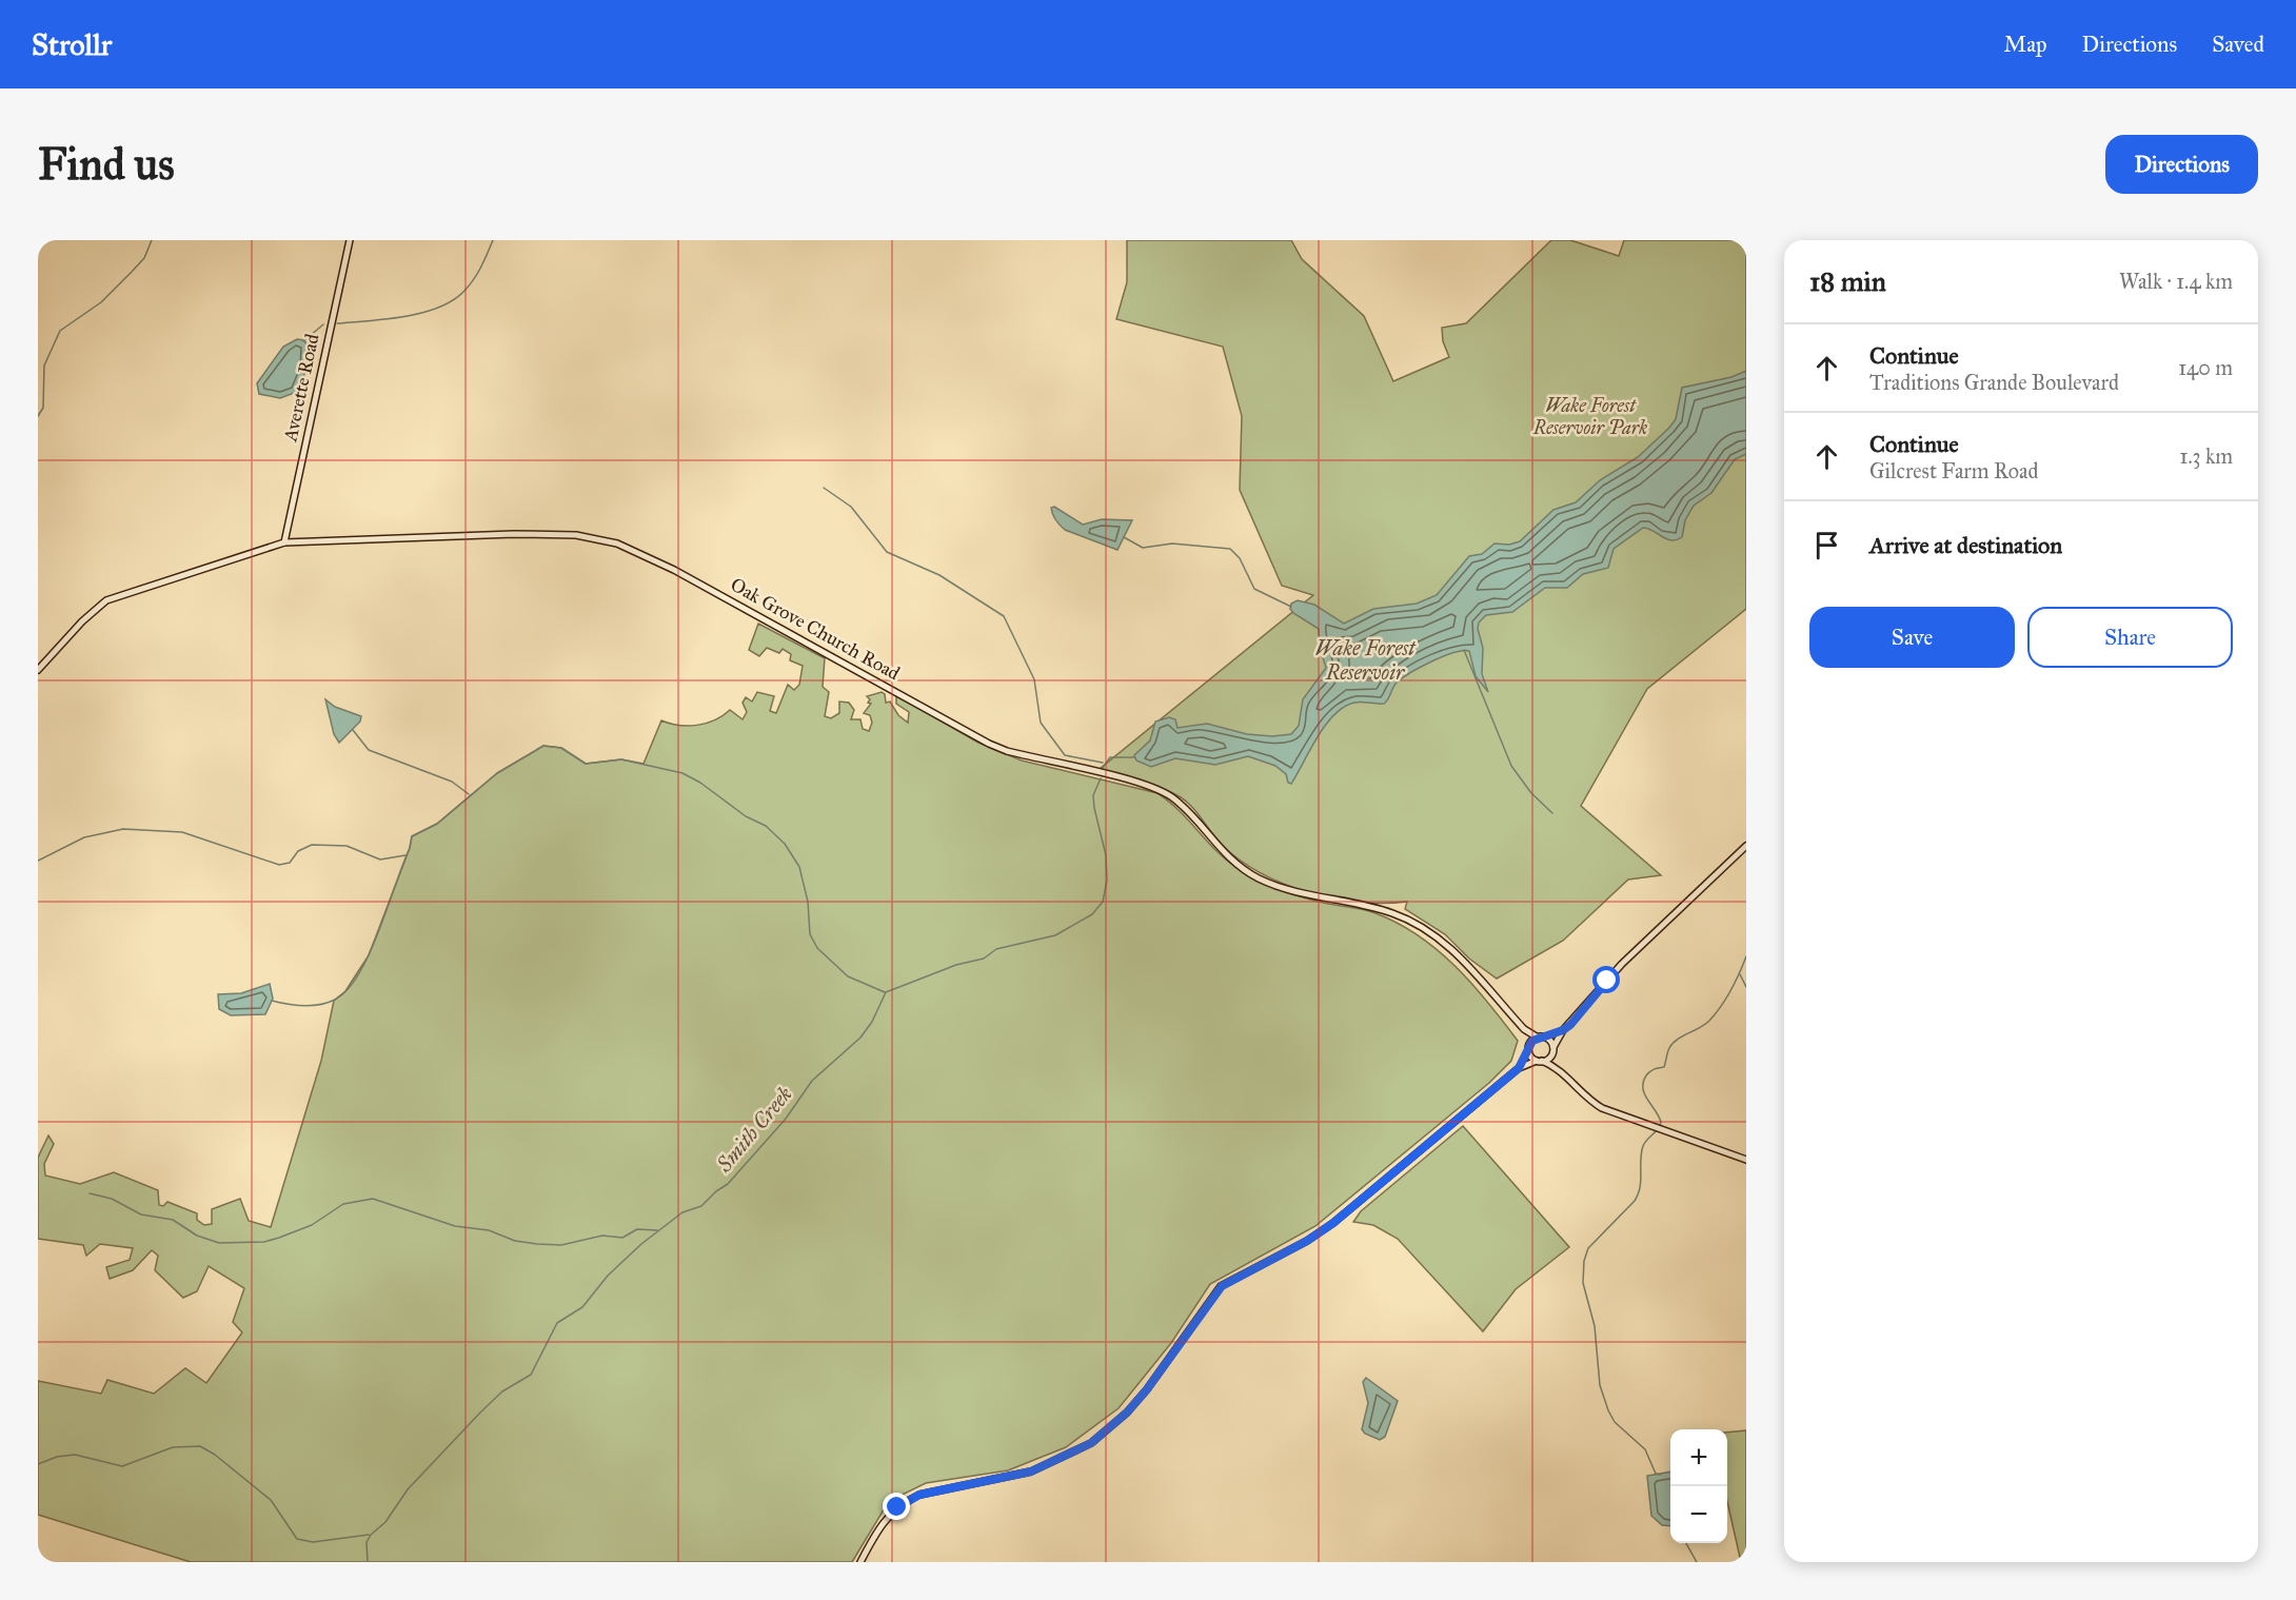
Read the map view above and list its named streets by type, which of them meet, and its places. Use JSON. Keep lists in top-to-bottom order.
{
  "streets": {
    "main road": ["Averette Road", "Oak Grove Church Road"]
  },
  "crossings": [
    ["Averette Road", "Oak Grove Church Road"]
  ],
  "water": ["Wake Forest Reservoir", "Smith Creek"],
  "parks": ["Wake Forest Reservoir Park"],
  "page": {
    "header": "Strollr",
    "nav": ["Map", "Directions", "Saved"],
    "buttons": [
      "Directions",
      ["Save", "Share"]
    ],
    "title": "Find us",
    "heading": ["18 min", "Walk · 1.4 km"],
    "list": [
      ["Continue", "Traditions Grande Boulevard", "140 m"],
      ["Continue", "Gilcrest Farm Road", "1.3 km"],
      "Arrive at destination"
    ],
    "map_buttons": ["+", "−"]
  }
}
